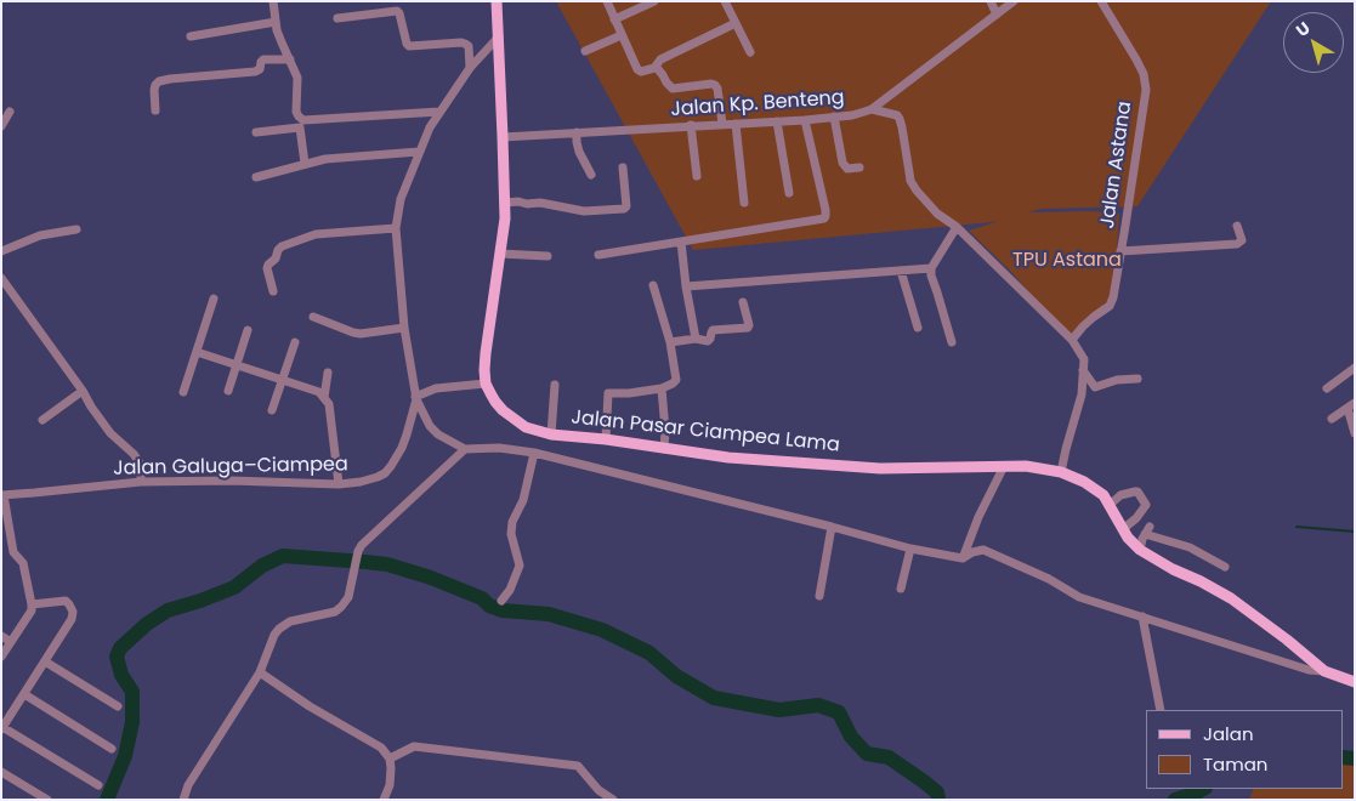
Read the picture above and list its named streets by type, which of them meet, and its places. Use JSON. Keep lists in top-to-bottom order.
{
  "streets": {
    "main road": ["Jalan Pasar Ciampea Lama"],
    "street": ["Jalan Kp. Benteng", "Jalan Astana", "Jalan Galuga–Ciampea"]
  },
  "parks": ["TPU Astana"],
  "legend": ["Jalan", "Taman"],
  "north": "top left"
}
